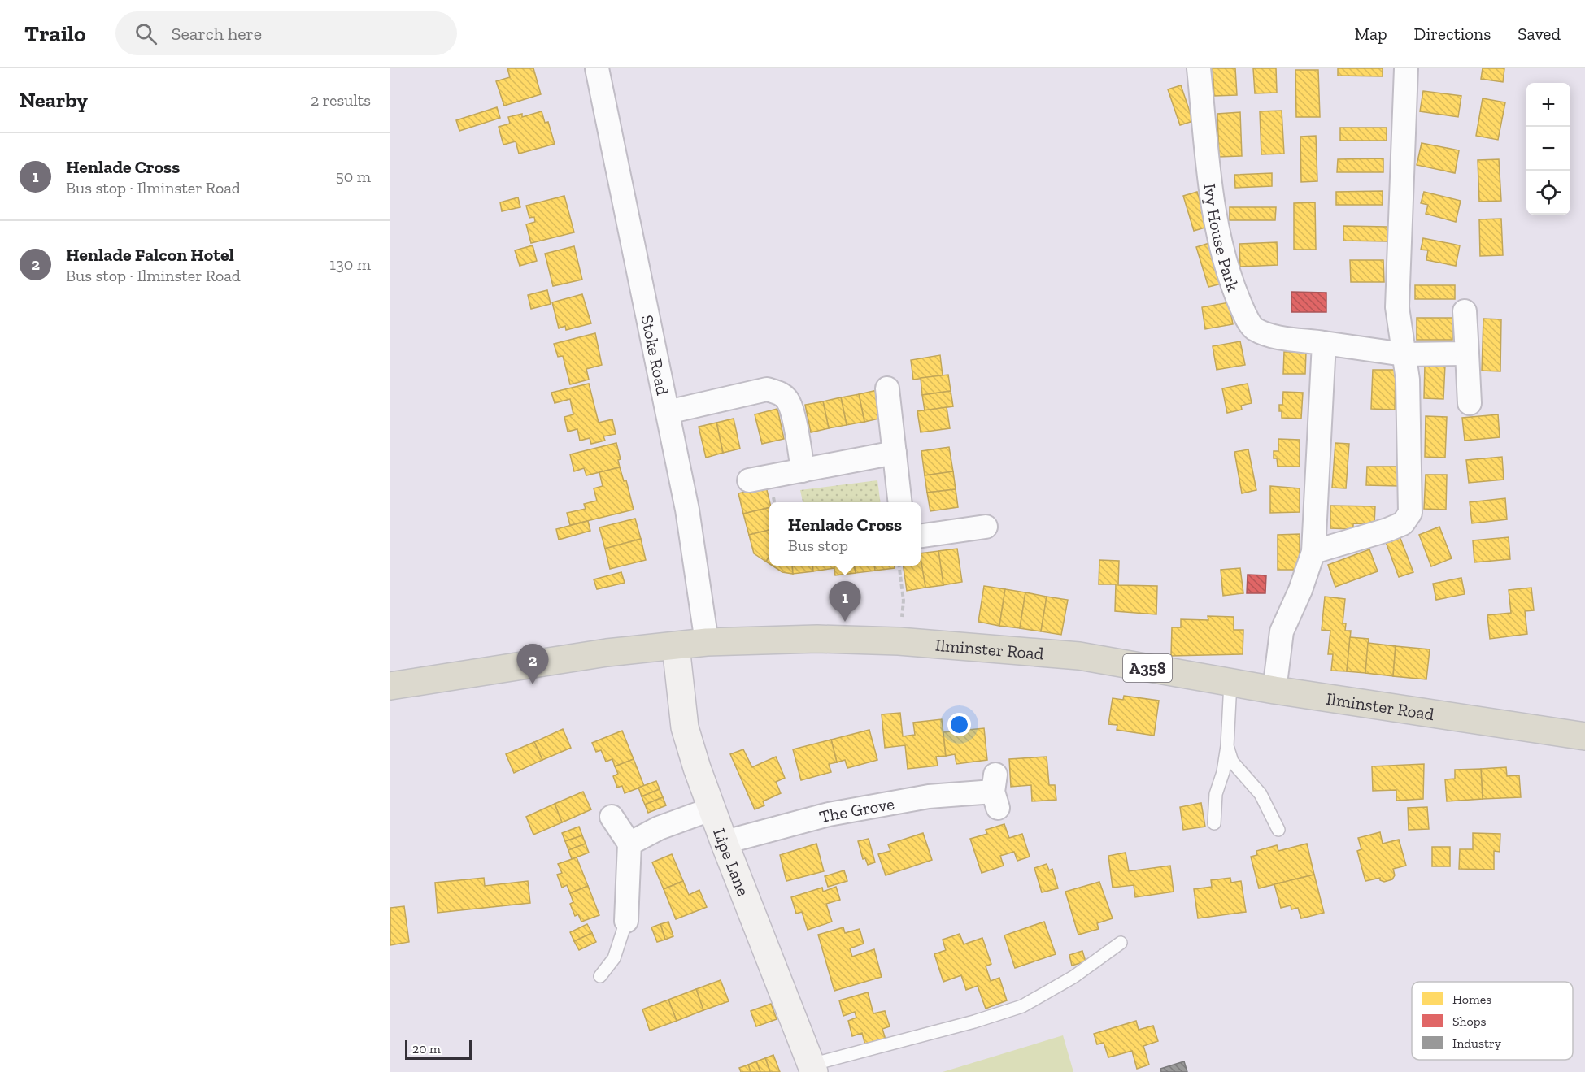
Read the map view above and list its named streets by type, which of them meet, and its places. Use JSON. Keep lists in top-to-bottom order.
{
  "streets": {
    "highway": ["Ilminster Road", "A358"],
    "street": [
      "Ivy House Park",
      "Stoke Road",
      "The Grove",
      "Lipe Lane"
    ]
  },
  "crossings": [
    ["Stoke Road", "Ilminster Road"],
    ["Ilminster Road", "Lipe Lane"],
    ["The Grove", "Lipe Lane"]
  ],
  "legend": ["Homes", "Shops", "Industry"],
  "scale_bar": "20 m",
  "page": {
    "header": "Trailo",
    "search": "Search here",
    "nav": ["Map", "Directions", "Saved"],
    "heading": ["Nearby", "2 results"],
    "map_buttons": ["+", "−"],
    "list": [
      {
        "mark": "1",
        "name": "Henlade Cross",
        "note": "Bus stop · Ilminster Road",
        "value": "50 m"
      },
      {
        "mark": "2",
        "name": "Henlade Falcon Hotel",
        "note": "Bus stop · Ilminster Road",
        "value": "130 m"
      }
    ],
    "popup": ["Henlade Cross", "Bus stop"],
    "pins": ["1", "2"],
    "scale": "20 m"
  }
}
